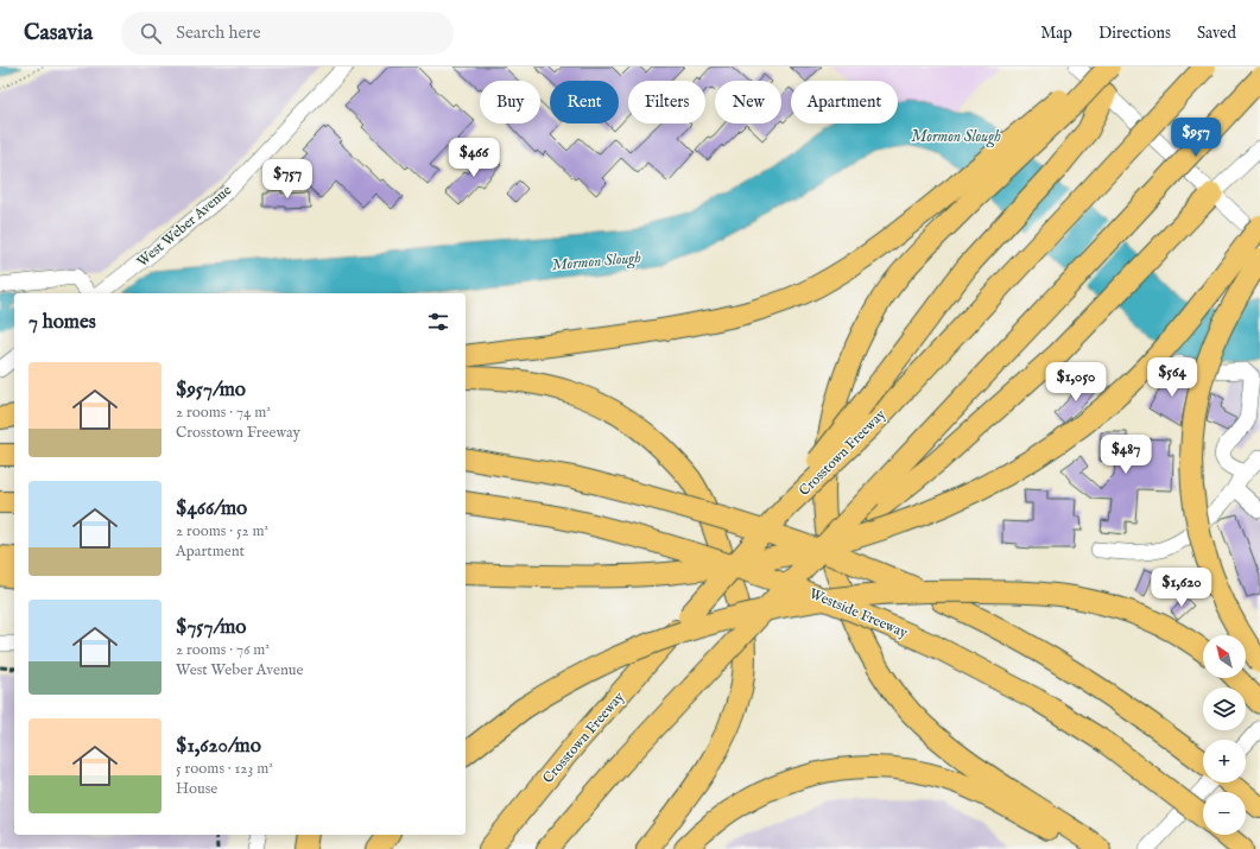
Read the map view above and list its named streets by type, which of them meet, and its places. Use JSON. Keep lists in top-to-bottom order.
{
  "streets": {
    "highway": ["Crosstown Freeway", "Westside Freeway"],
    "street": ["West Weber Avenue"]
  },
  "water": ["Mormon Slough"],
  "north": "top left",
  "page": {
    "header": "Casavia",
    "search": "Search here",
    "nav": ["Map", "Directions", "Saved"],
    "chip": [
      "Buy",
      "Rent",
      "Filters",
      "New",
      "Apartment"
    ],
    "price": [
      "$957",
      "$466",
      "$757",
      "$564",
      "$1,050",
      "$487",
      "$1,620"
    ],
    "heading": "7 homes",
    "list": [
      {
        "name": "$957/mo",
        "note": "2 rooms · 74 m² · Crosstown Freeway"
      },
      {
        "name": "$466/mo",
        "note": "2 rooms · 52 m² · Apartment"
      },
      {
        "name": "$757/mo",
        "note": "2 rooms · 76 m² · West Weber Avenue"
      },
      {
        "name": "$1,620/mo",
        "note": "5 rooms · 123 m² · House"
      }
    ],
    "map_buttons": ["+", "−"]
  }
}
